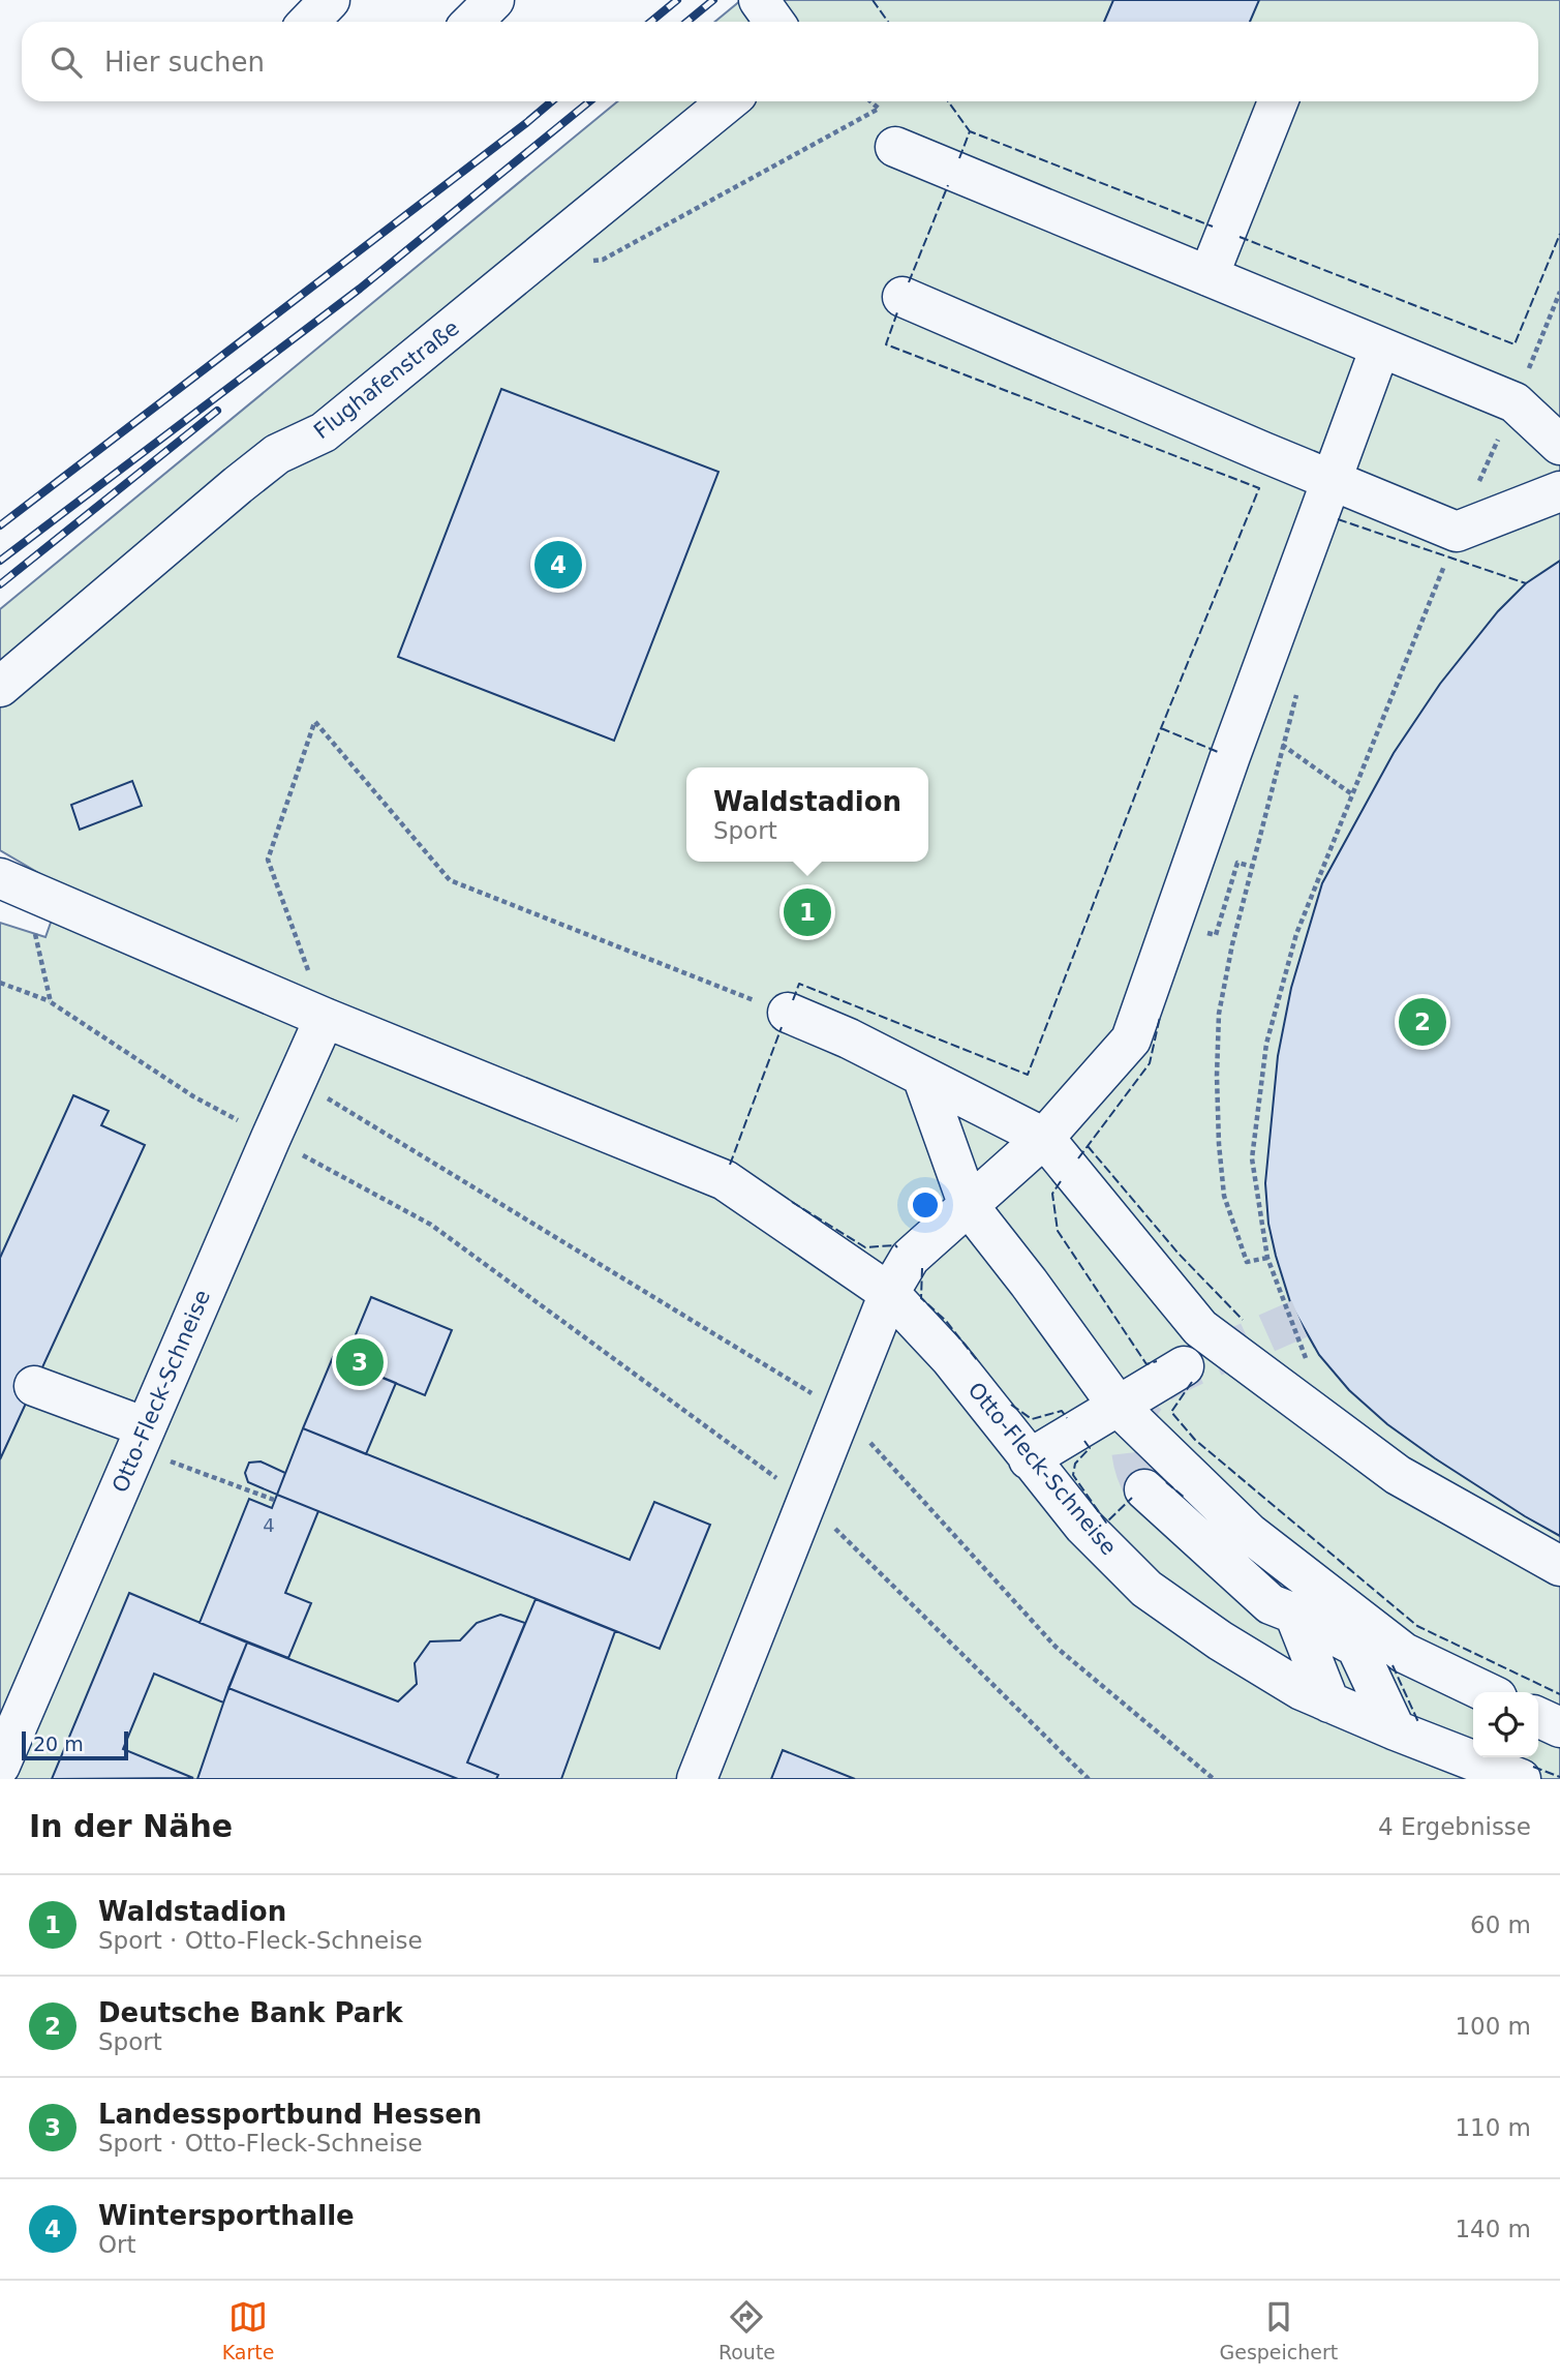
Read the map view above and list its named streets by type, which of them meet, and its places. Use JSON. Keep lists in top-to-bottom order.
{
  "streets": {
    "street": ["Flughafenstraße", "Otto-Fleck-Schneise"]
  },
  "house_numbers": ["4"],
  "scale_bar": "20 m",
  "page": {
    "search": "Hier suchen",
    "pins": [
      "4",
      "1",
      "2",
      "3"
    ],
    "popup": ["Waldstadion", "Sport"],
    "scale": "20 m",
    "heading": ["In der Nähe", "4 Ergebnisse"],
    "list": [
      {
        "mark": "1",
        "name": "Waldstadion",
        "note": "Sport · Otto-Fleck-Schneise",
        "value": "60 m"
      },
      {
        "mark": "2",
        "name": "Deutsche Bank Park",
        "note": "Sport",
        "value": "100 m"
      },
      {
        "mark": "3",
        "name": "Landessportbund Hessen",
        "note": "Sport · Otto-Fleck-Schneise",
        "value": "110 m"
      },
      {
        "mark": "4",
        "name": "Wintersporthalle",
        "note": "Ort",
        "value": "140 m"
      }
    ],
    "nav": ["Karte", "Route", "Gespeichert"]
  }
}
